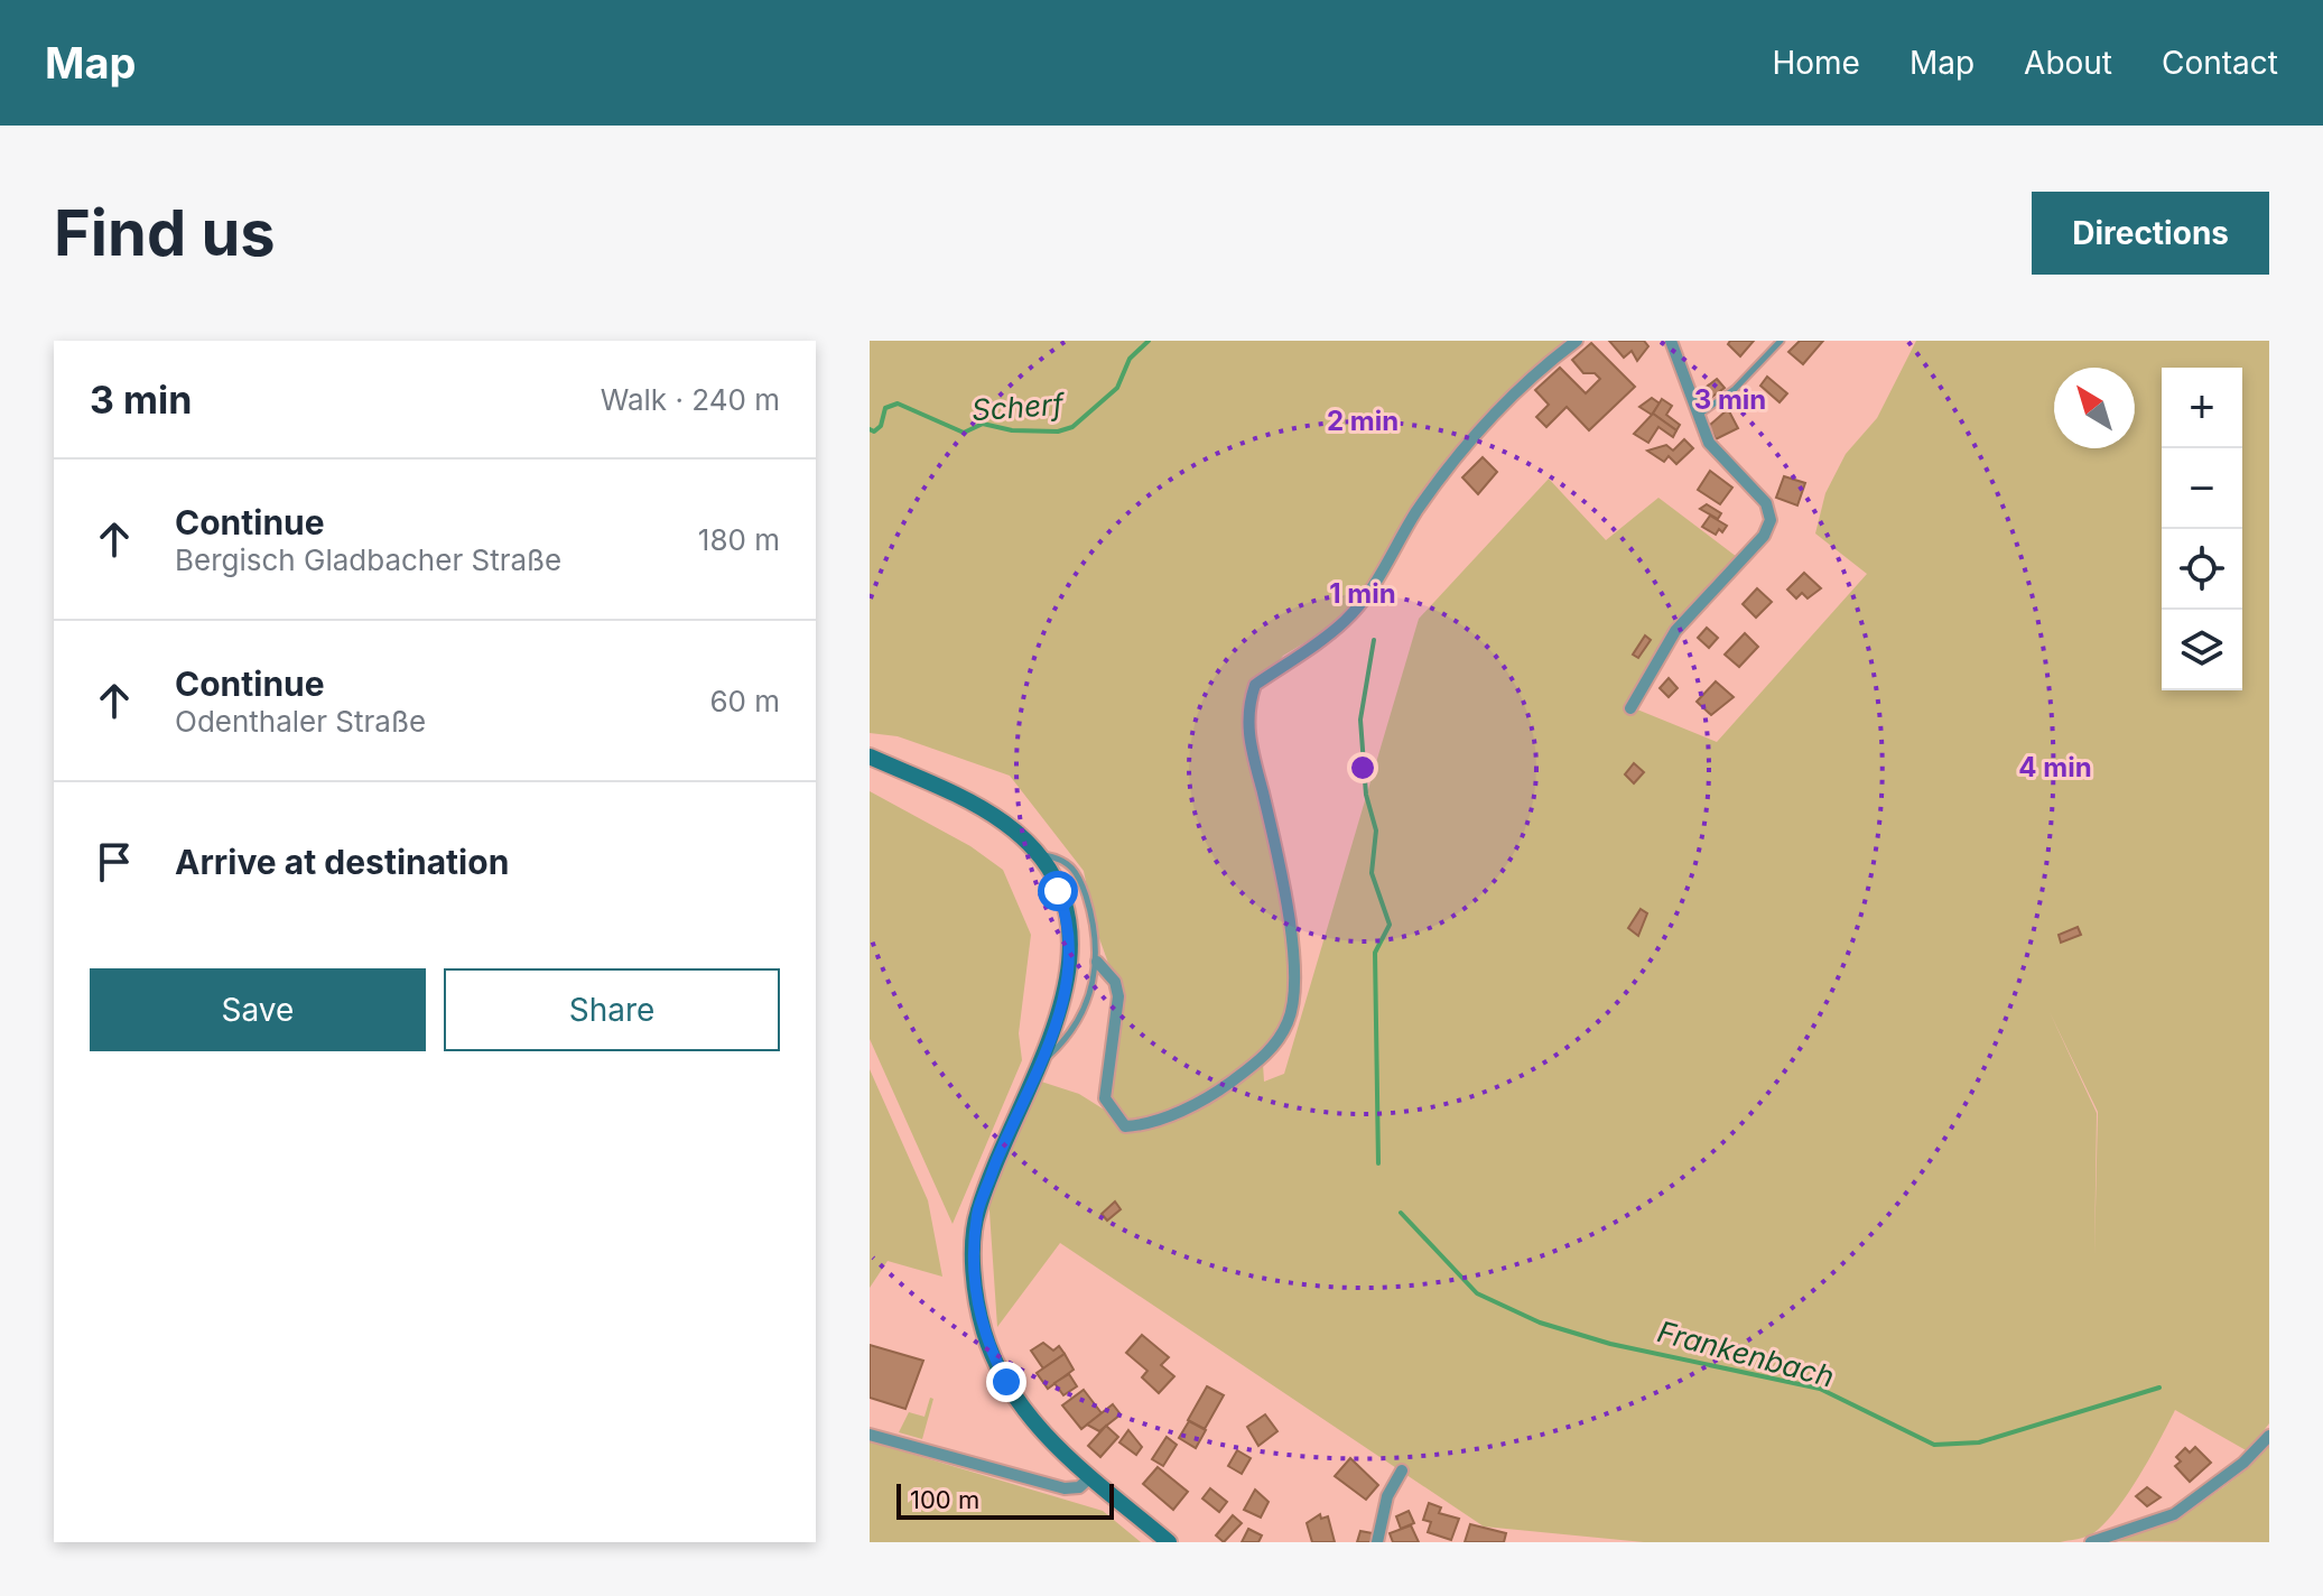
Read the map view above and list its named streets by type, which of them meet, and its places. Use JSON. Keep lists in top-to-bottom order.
{
  "water": ["Scherf", "Frankenbach"],
  "scale_bar": "100 m",
  "north": "top left",
  "page": {
    "header": "Map",
    "nav": [
      "Home",
      "Map",
      "About",
      "Contact"
    ],
    "buttons": [
      "Directions",
      ["Save", "Share"]
    ],
    "title": "Find us",
    "heading": ["3 min", "Walk · 240 m"],
    "map_buttons": ["+", "−"],
    "list": [
      ["Continue", "Bergisch Gladbacher Straße", "180 m"],
      ["Continue", "Odenthaler Straße", "60 m"],
      "Arrive at destination"
    ],
    "scale": "100 m"
  },
  "rings": [
    "3 min",
    "2 min",
    "1 min",
    "4 min"
  ]
}
